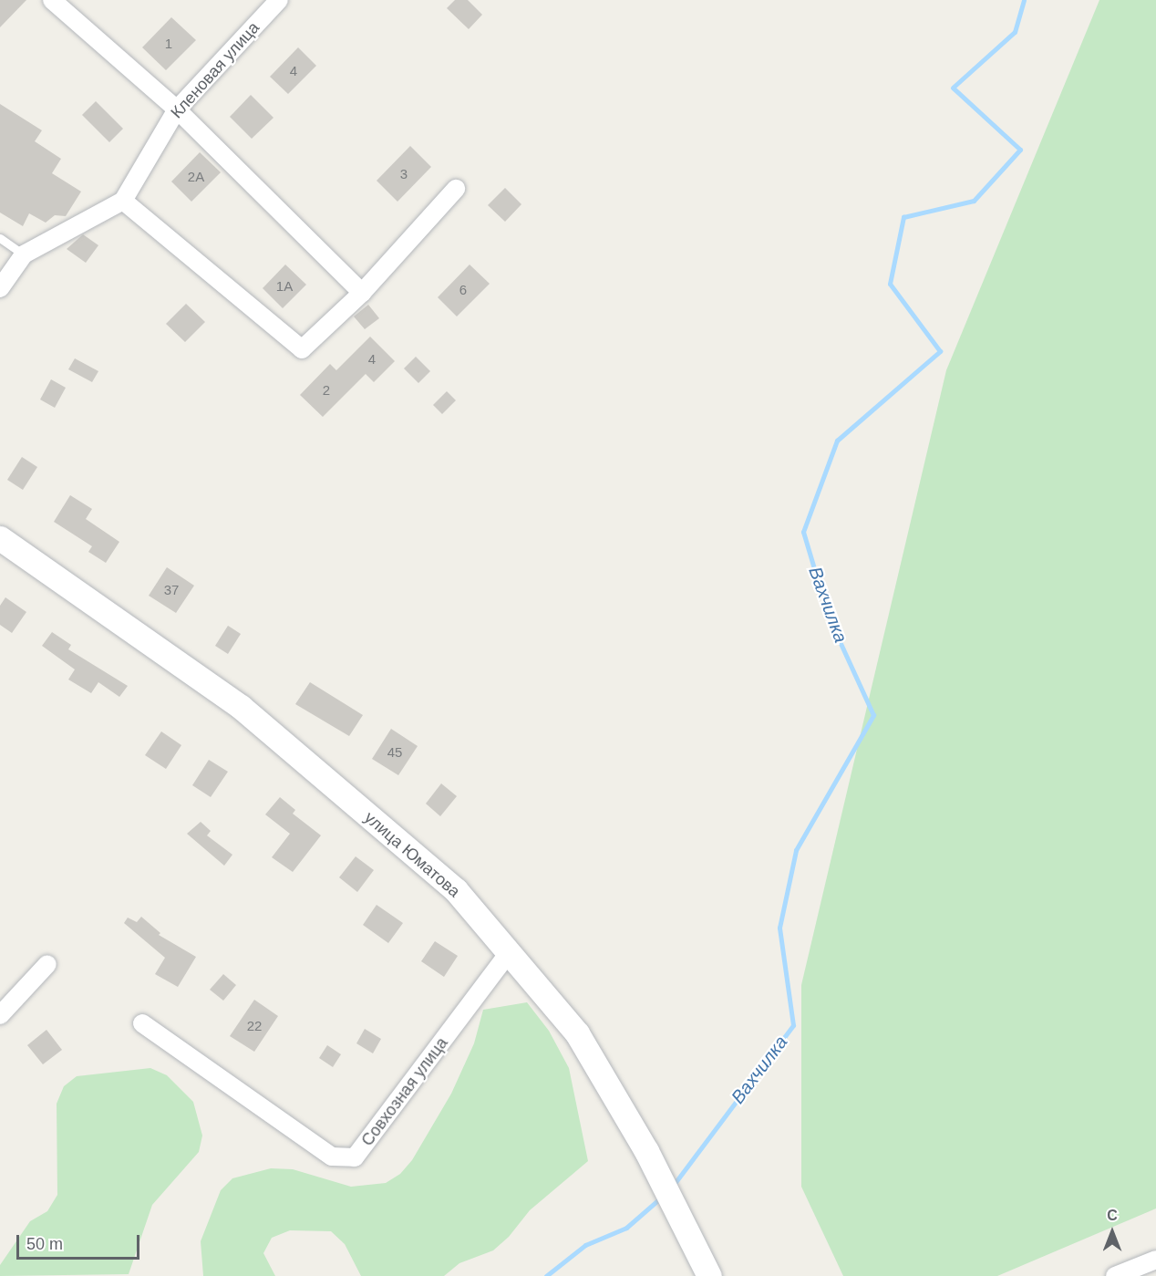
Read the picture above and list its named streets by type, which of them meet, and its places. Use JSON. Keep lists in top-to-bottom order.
{
  "streets": {
    "main road": ["улица Юматова"],
    "street": ["Кленовая улица", "Совхозная улица"]
  },
  "crossings": [
    ["улица Юматова", "Совхозная улица"]
  ],
  "water": ["Вахчилка"],
  "house_numbers": [
    "1",
    "4",
    "3",
    "2А",
    "1А",
    "6",
    "4",
    "2",
    "37",
    "45",
    "22"
  ],
  "scale_bar": "50 m",
  "north": "top"
}
